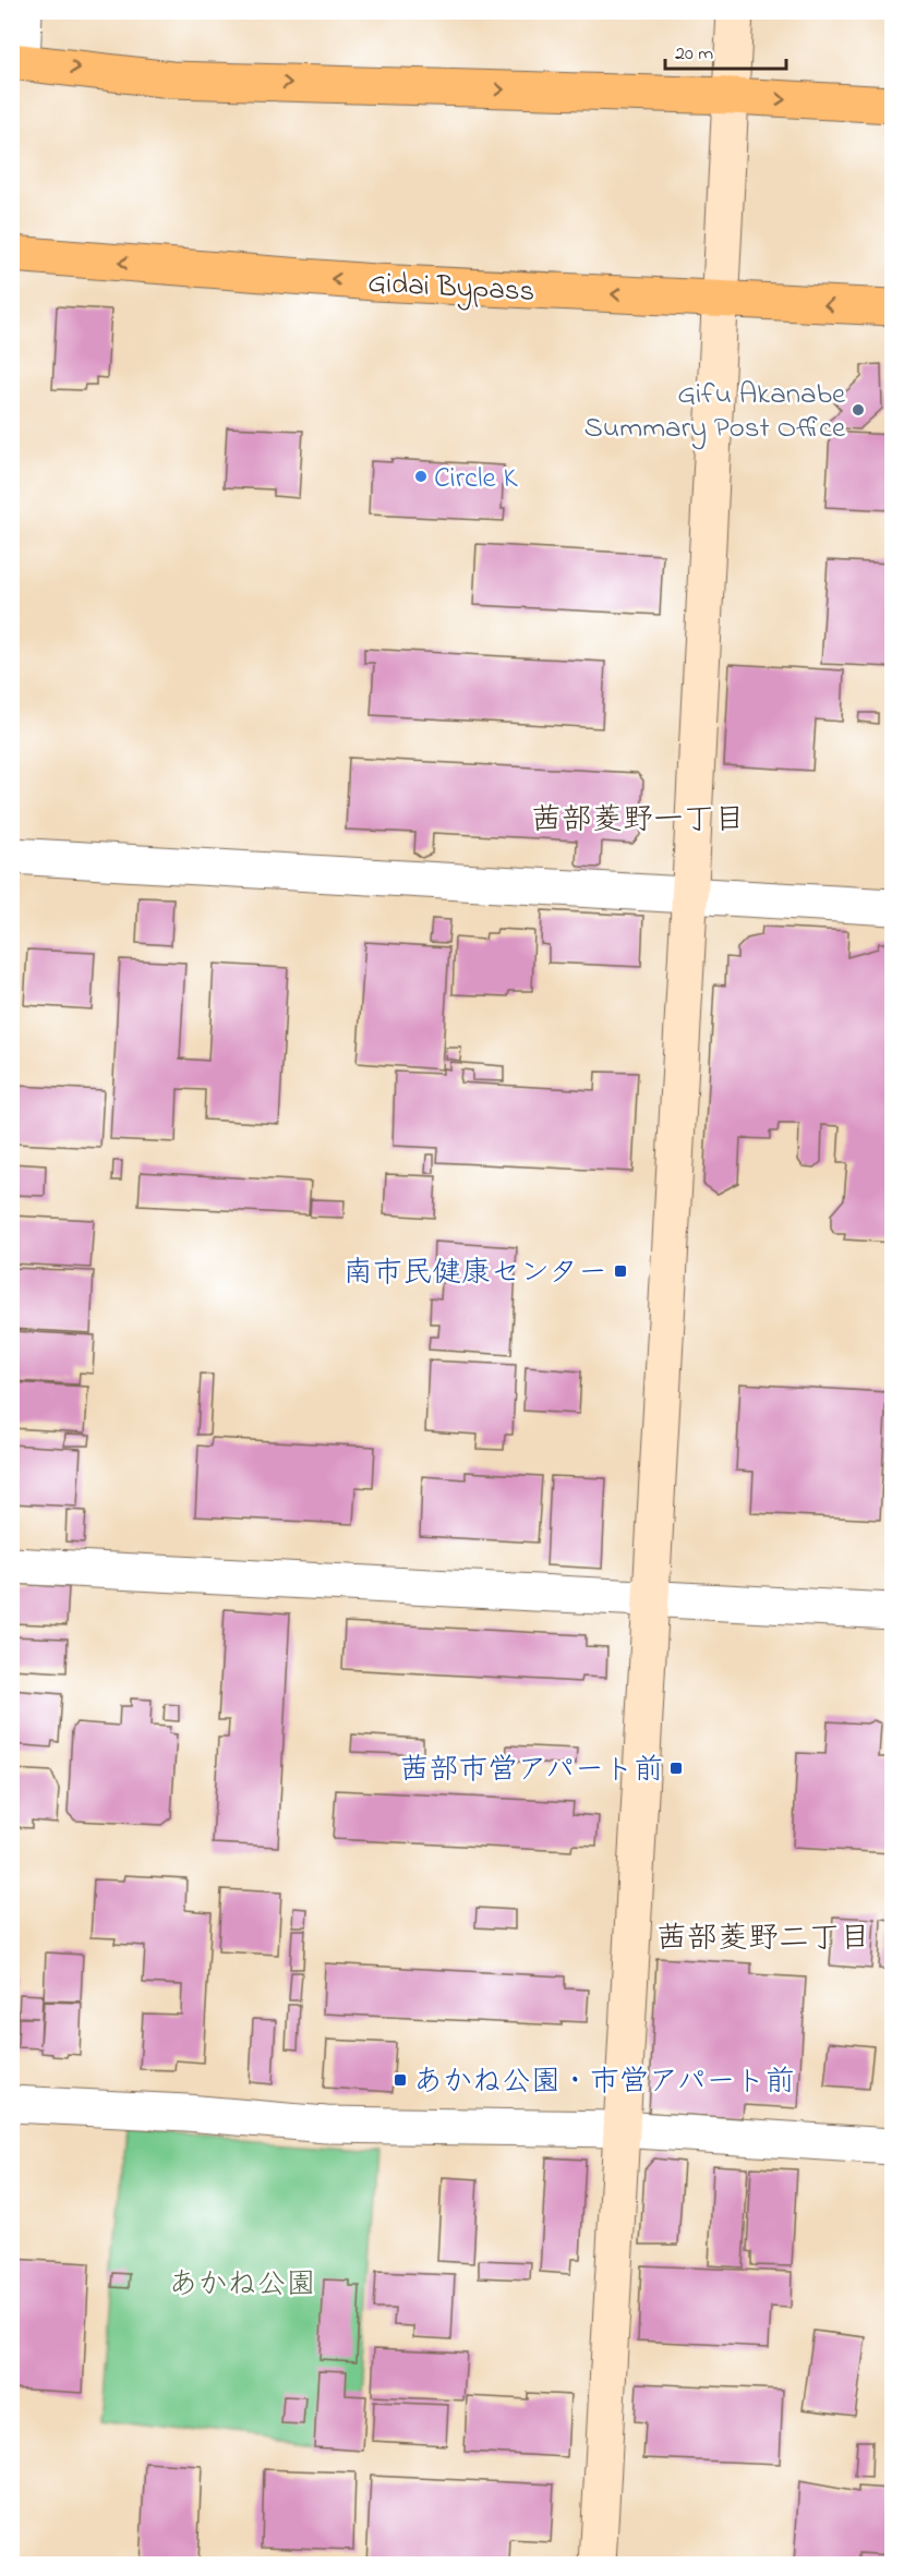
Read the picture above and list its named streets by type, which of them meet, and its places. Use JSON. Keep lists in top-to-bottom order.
{
  "streets": {
    "highway": ["Gidai Bypass"]
  },
  "districts": ["茜部菱野一丁目", "茜部菱野二丁目"],
  "parks": ["あかね公園"],
  "places": {
    "other": ["Gifu Akanabe Summary Post Office", "Circle K"],
    "transit": ["南市民健康センター", "茜部市営アパート前", "あかね公園・市営アパート前"]
  },
  "scale_bar": "20 m"
}
